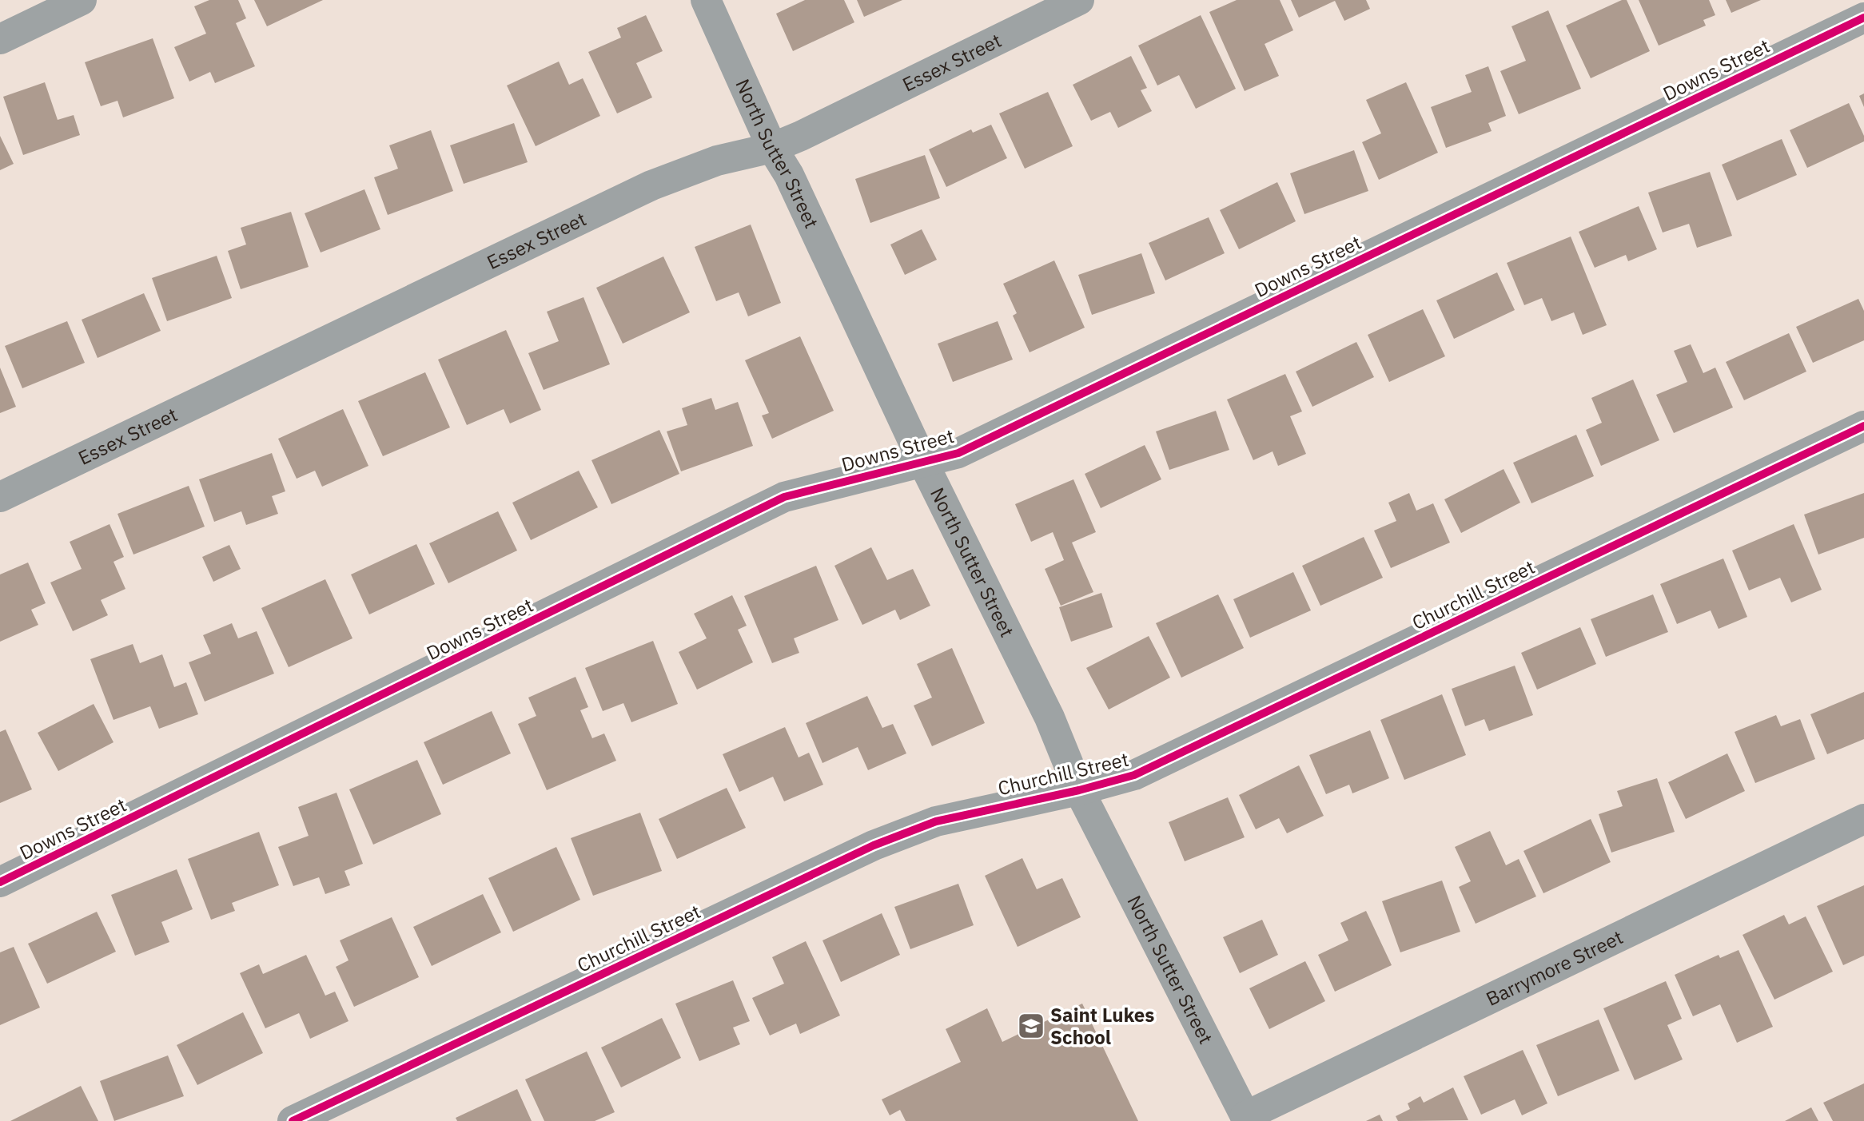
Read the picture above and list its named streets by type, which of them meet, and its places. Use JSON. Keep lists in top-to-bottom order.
{
  "streets": {
    "street": [
      "Essex Street",
      "Downs Street",
      "North Sutter Street",
      "Churchill Street",
      "Barrymore Street"
    ]
  },
  "crossings": [
    ["Essex Street", "North Sutter Street"],
    ["Downs Street", "North Sutter Street"],
    ["North Sutter Street", "Churchill Street"],
    ["North Sutter Street", "Barrymore Street"]
  ],
  "places": {
    "school or university": ["Saint Lukes School"]
  }
}
